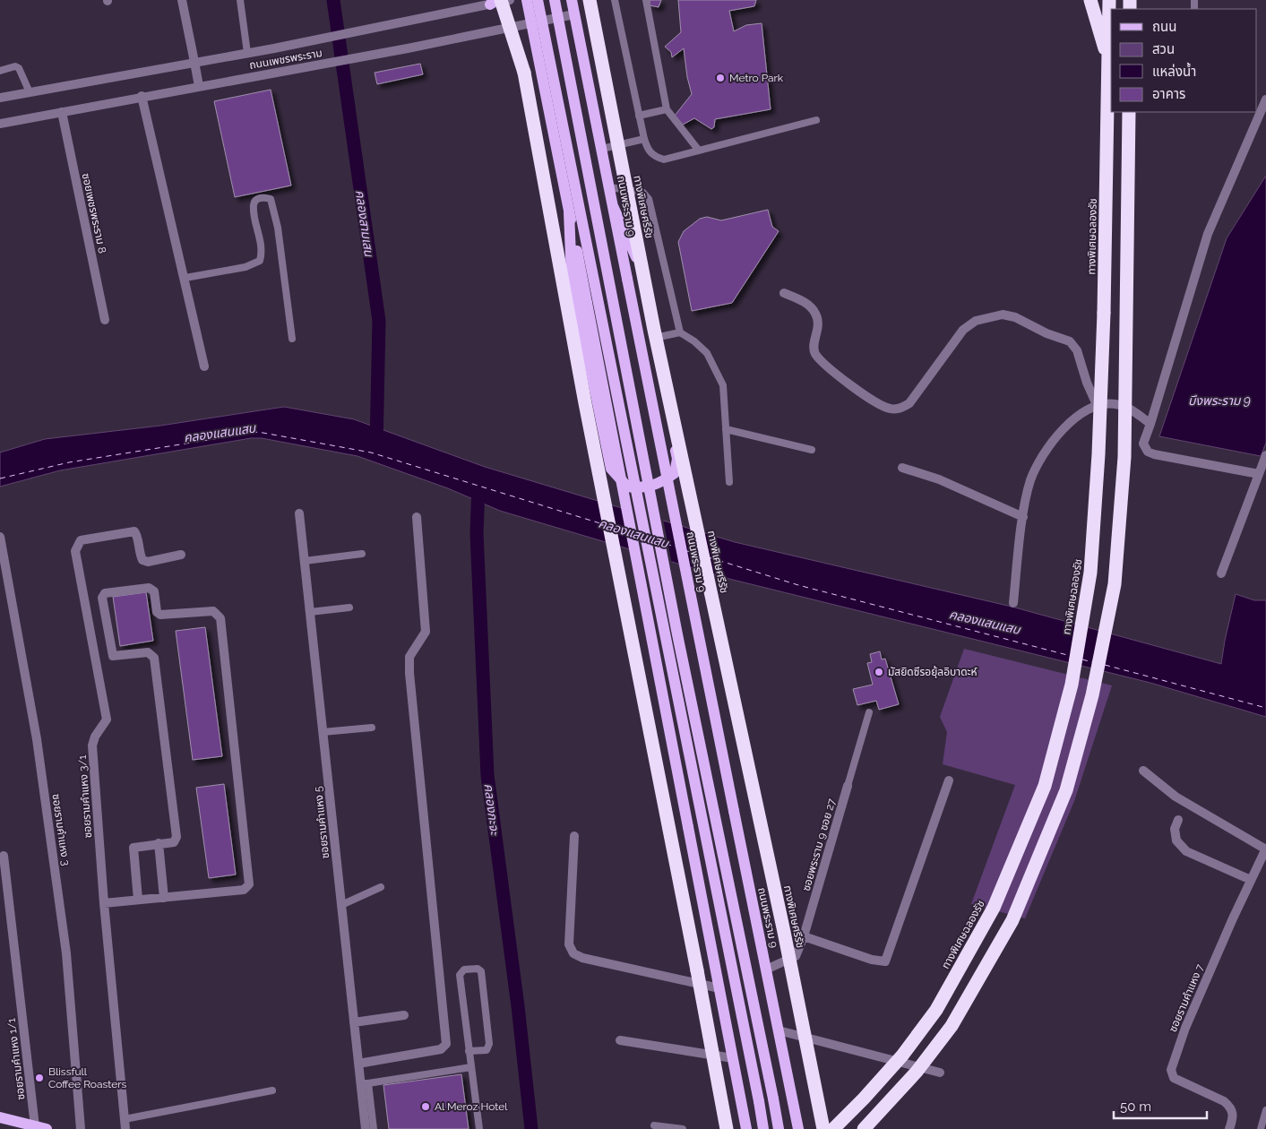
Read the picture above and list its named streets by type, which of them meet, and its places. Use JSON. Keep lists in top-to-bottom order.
{
  "streets": {
    "highway": ["ทางพิเศษศรีรัช", "ทางพิเศษฉลองรัช"],
    "main road": ["ถนนพระราม 9"],
    "street": [
      "ถนนเพชรพระราม",
      "ซอยเพชรพระราม 8",
      "ซอยรามคำแหง 3/1",
      "ซอยรามคำแหง 5",
      "ซอยรามคำแหง 3",
      "ซอยพระราม 9 ซอย 27",
      "ซอยรามคำแหง 7",
      "ซอยรามคำแหง 1/1"
    ]
  },
  "crossings": [
    ["ถนนเพชรพระราม", "ถนนพระราม 9"],
    ["ถนนเพชรพระราม", "ซอยเพชรพระราม 8"],
    ["ถนนพระราม 9", "ซอยพระราม 9 ซอย 27"]
  ],
  "water": [
    "คลองสามเสน",
    "บึงพระราม 9",
    "คลองแสนแสบ",
    "คลองกะจะ"
  ],
  "places": [
    "Metro Park",
    "มัสยิดซีรอยุ้ลอิบาดะห์",
    "Blissfull Coffee Roasters",
    "Al Meroz Hotel"
  ],
  "legend": [
    "ถนน",
    "สวน",
    "แหล่งน้ำ",
    "อาคาร"
  ],
  "scale_bar": "50 m"
}
